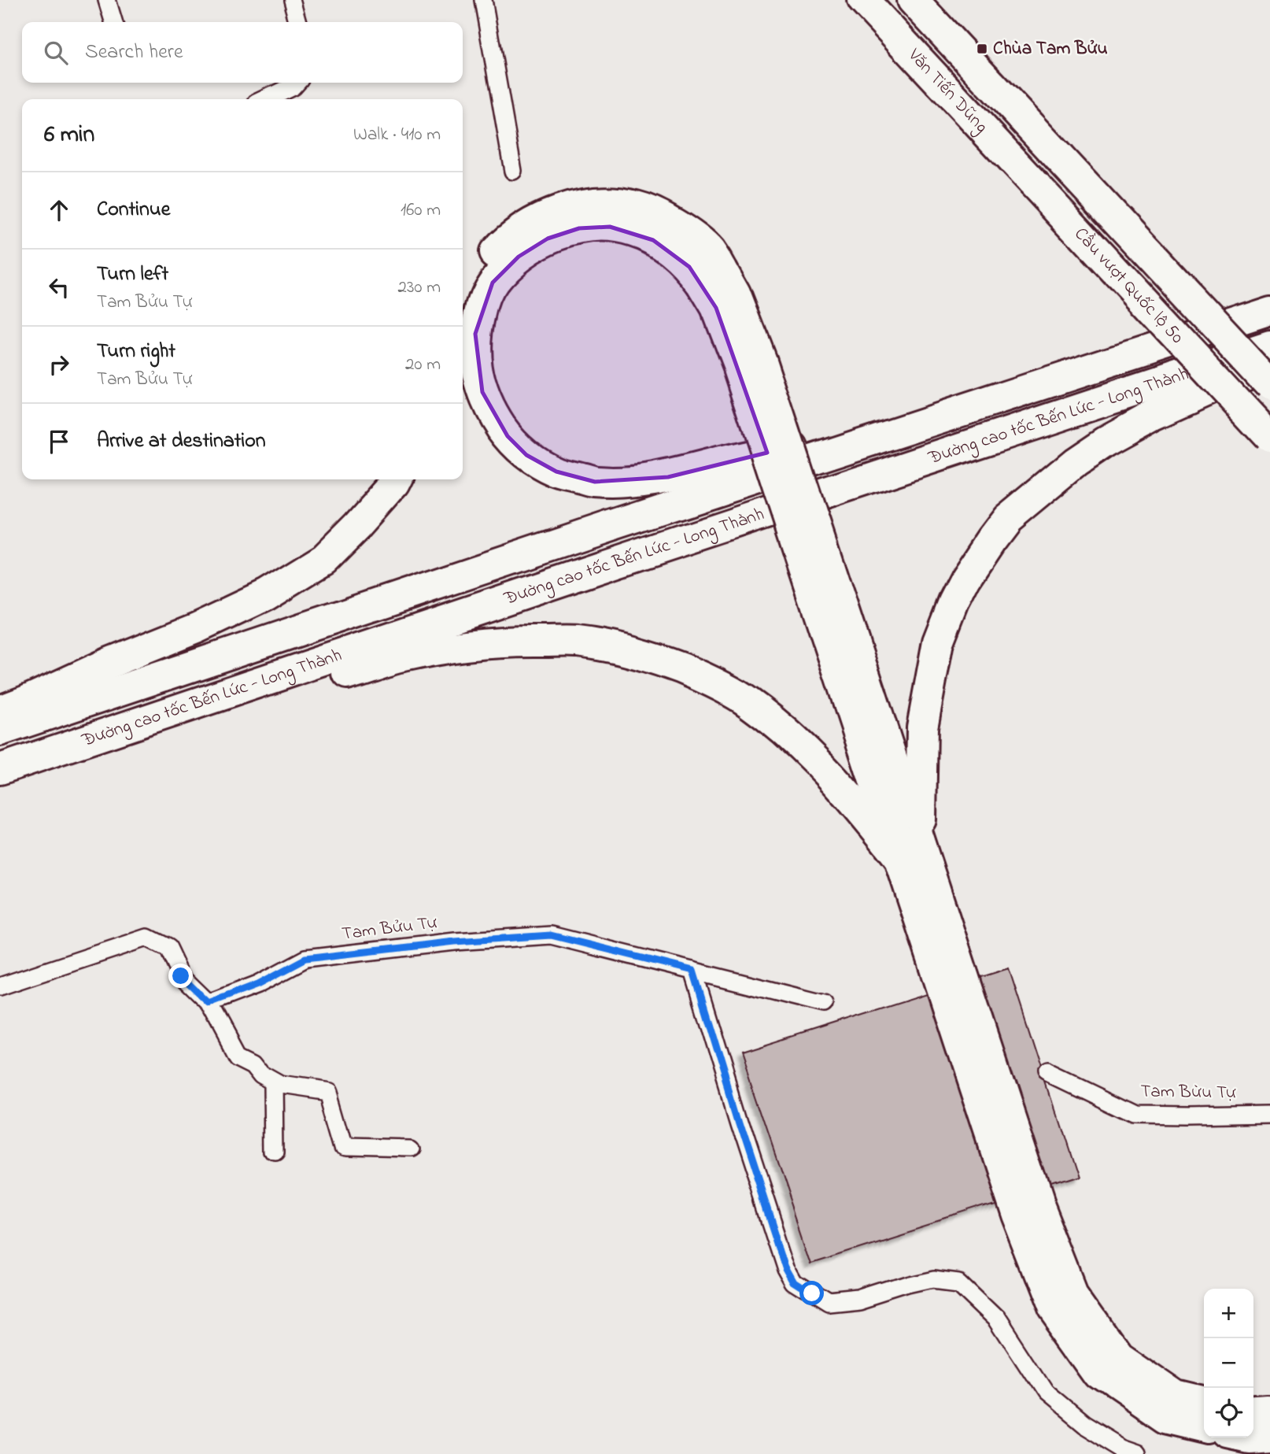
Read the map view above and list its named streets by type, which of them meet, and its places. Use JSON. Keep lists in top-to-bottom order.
{
  "streets": {
    "highway": ["Văn Tiến Dũng", "Cầu vượt Quốc lộ 50", "Đường cao tốc Bến Lức - Long Thành"],
    "street": ["Tam Bửu Tự", "Tam Bừu Tự"]
  },
  "crossings": [
    ["Văn Tiến Dũng", "Cầu vượt Quốc lộ 50"]
  ],
  "places": {
    "transit": ["Chùa Tam Bửu"]
  },
  "page": {
    "search": "Search here",
    "heading": ["6 min", "Walk · 410 m"],
    "list": [
      ["Continue", "160 m"],
      ["Turn left", "Tam Bửu Tự", "230 m"],
      ["Turn right", "Tam Bửu Tự", "20 m"],
      "Arrive at destination"
    ],
    "map_buttons": ["+", "−"]
  }
}
